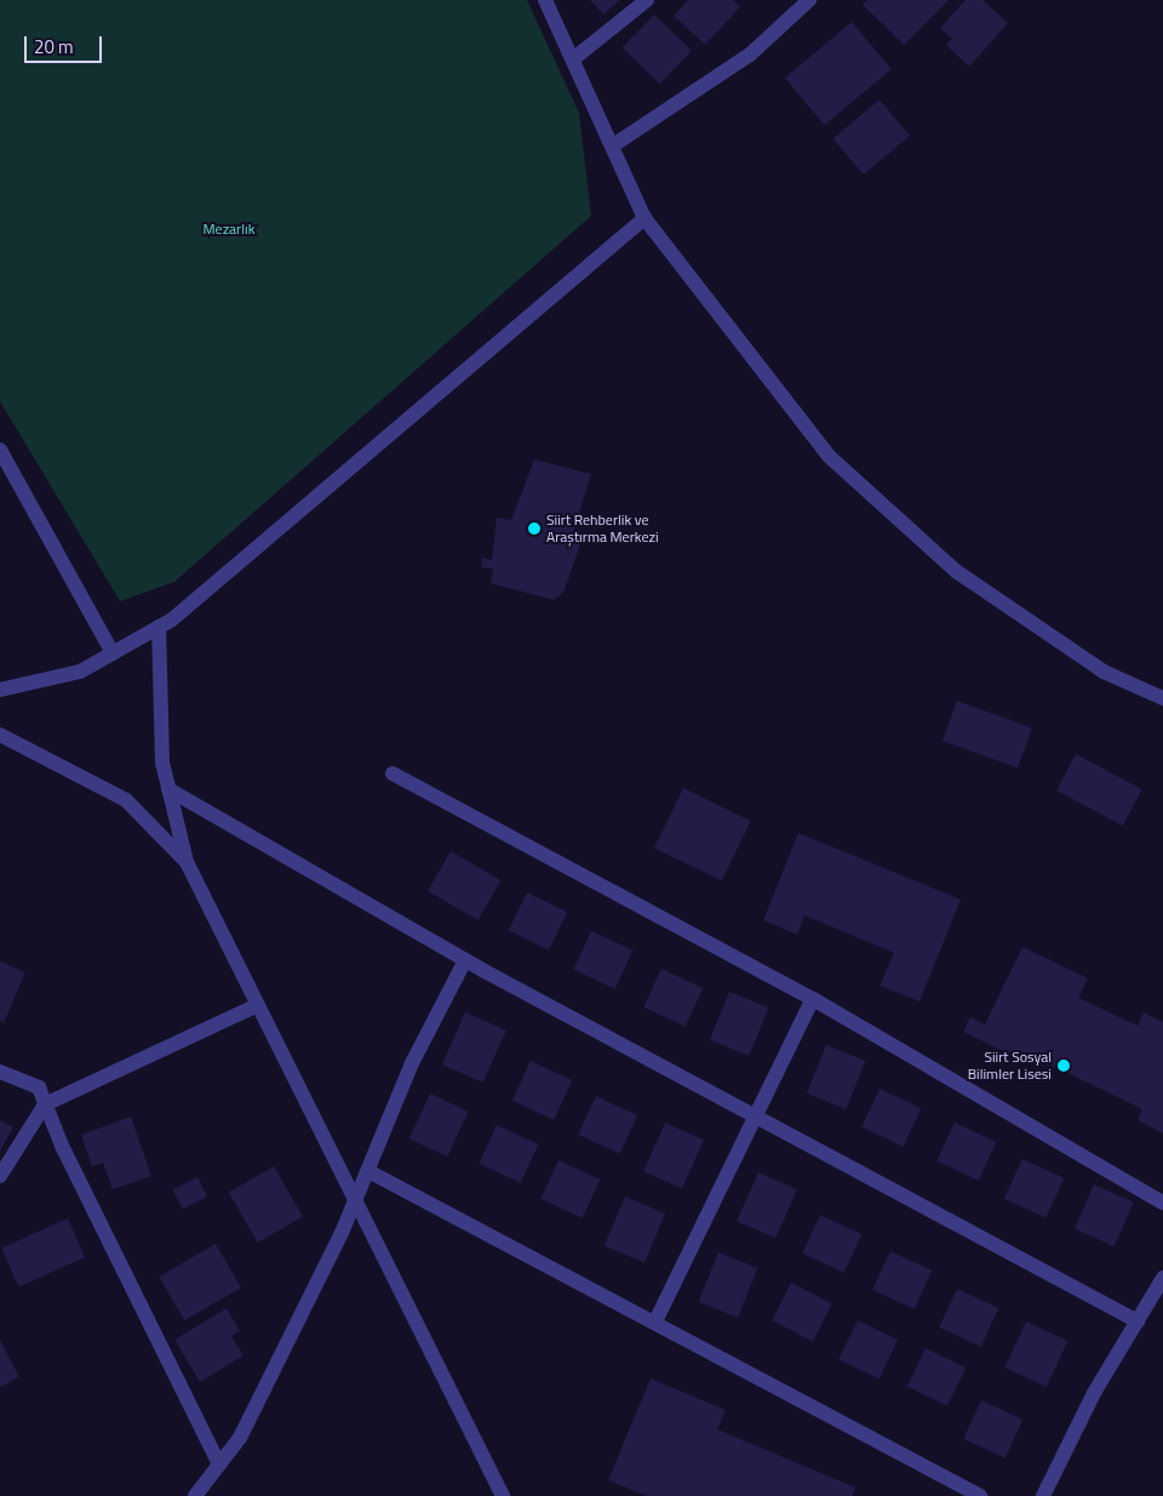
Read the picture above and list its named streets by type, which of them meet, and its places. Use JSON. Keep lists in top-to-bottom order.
{
  "parks": ["Mezarlık"],
  "places": ["Siirt Rehberlik ve Araştırma Merkezi", "Siirt Sosyal Bilimler Lisesi"],
  "scale_bar": "20 m"
}
